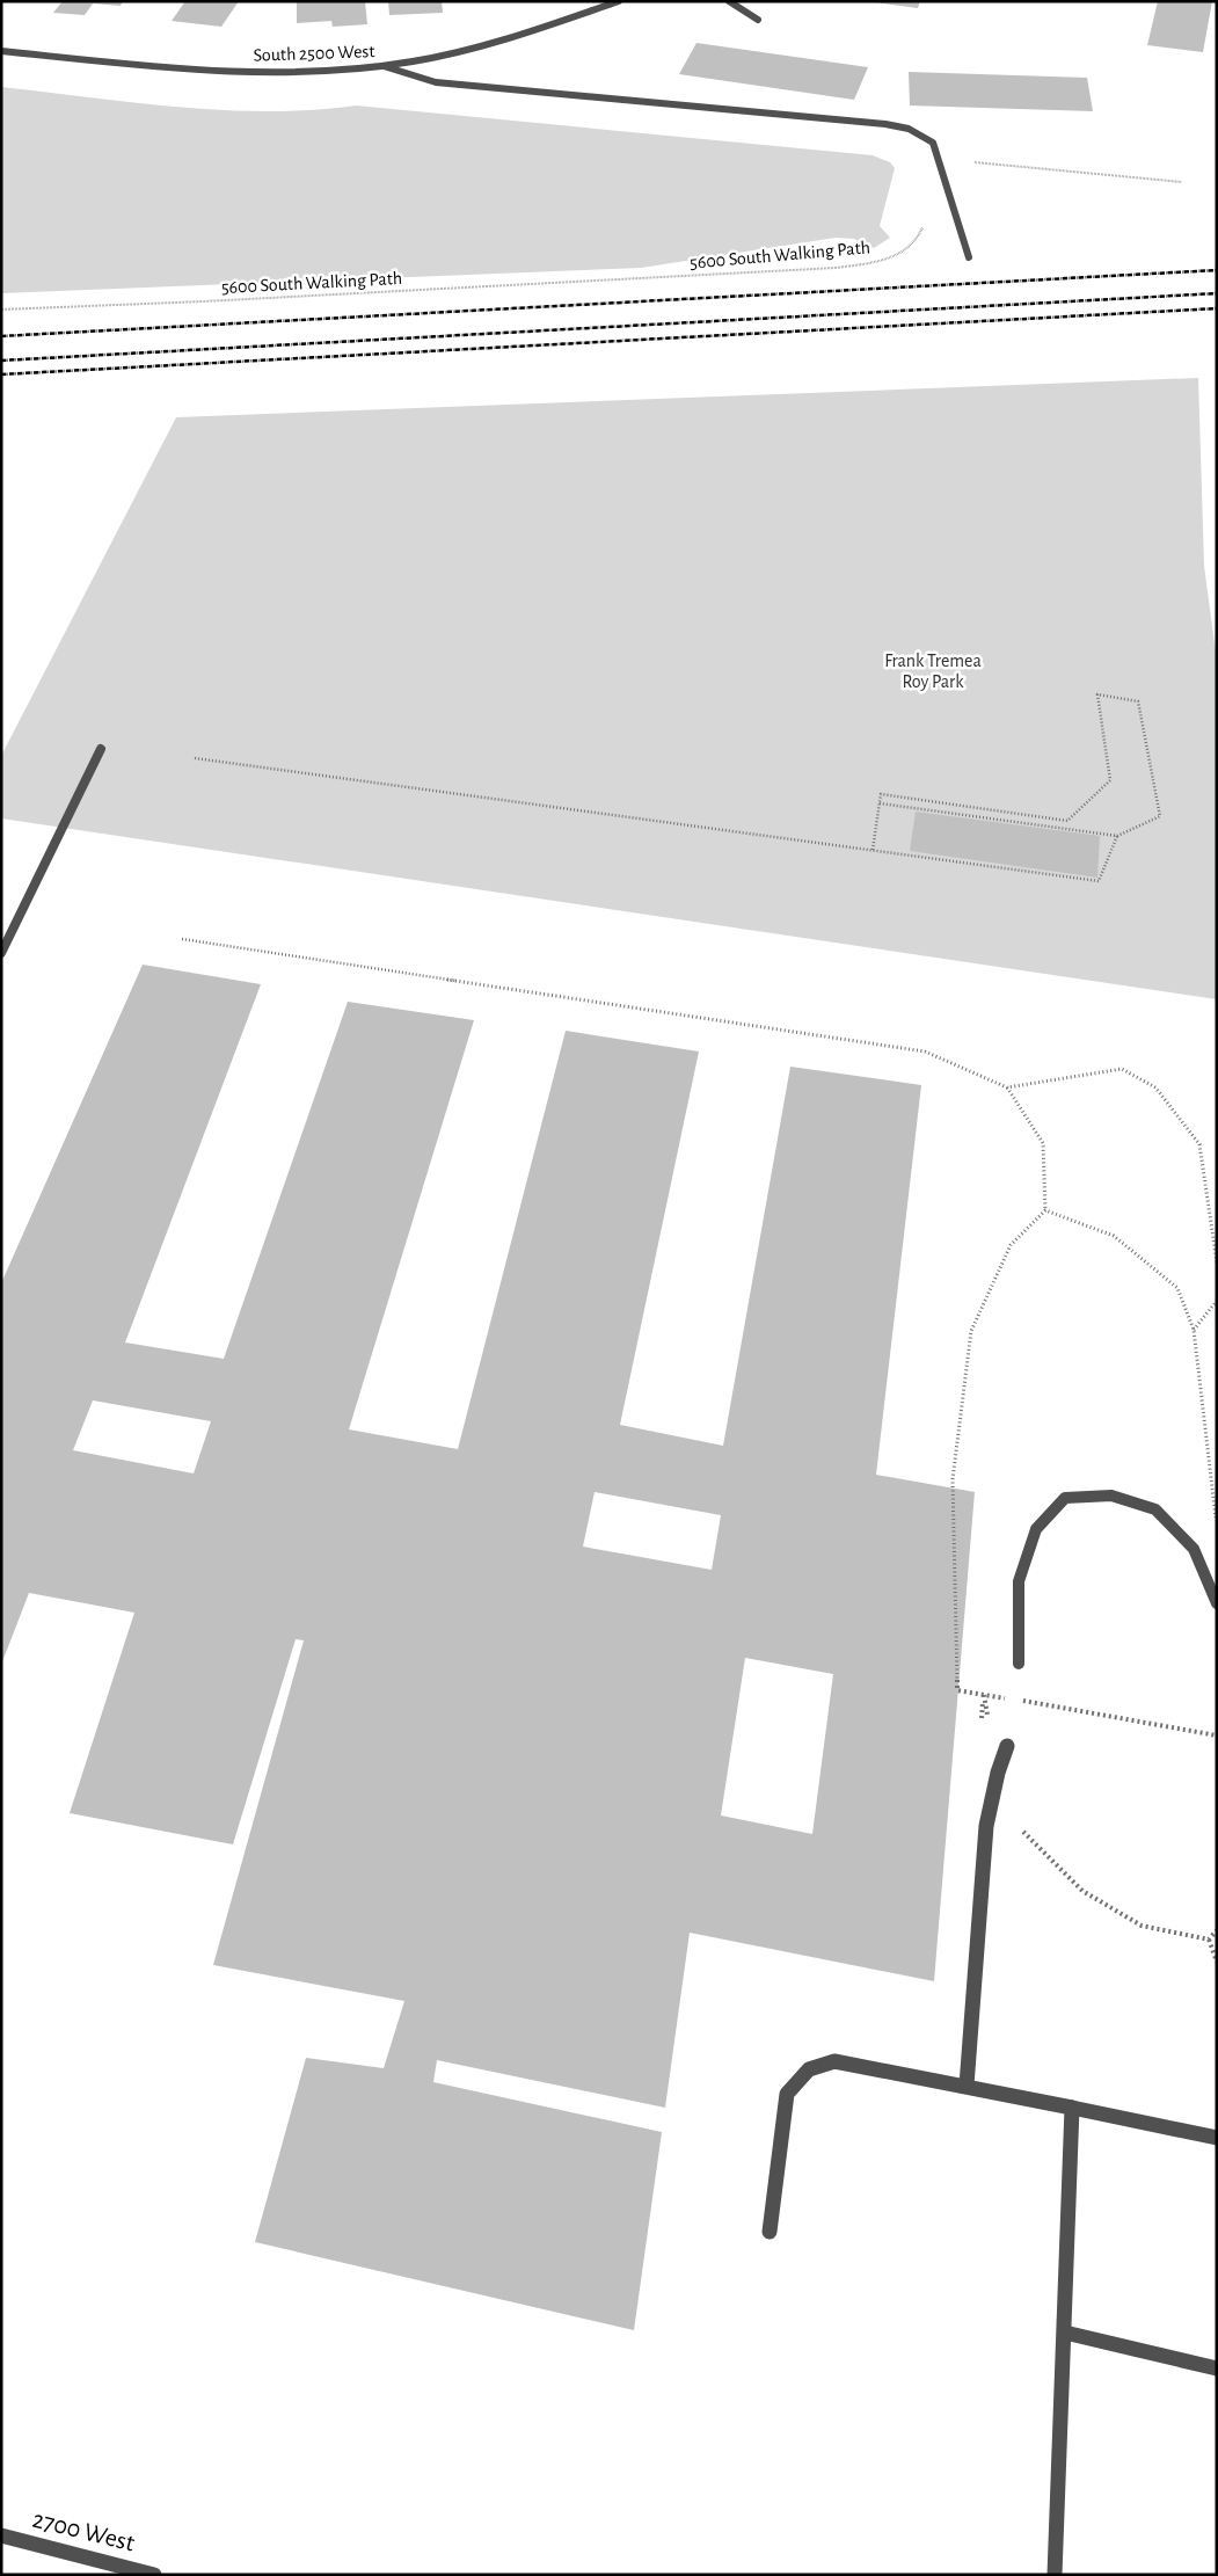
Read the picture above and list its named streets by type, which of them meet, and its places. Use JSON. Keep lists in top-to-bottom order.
{
  "streets": {
    "street": ["South 2500 West", "2700 West"],
    "path": ["5600 South Walking Path"]
  },
  "parks": ["Frank Tremea Roy Park"]
}
